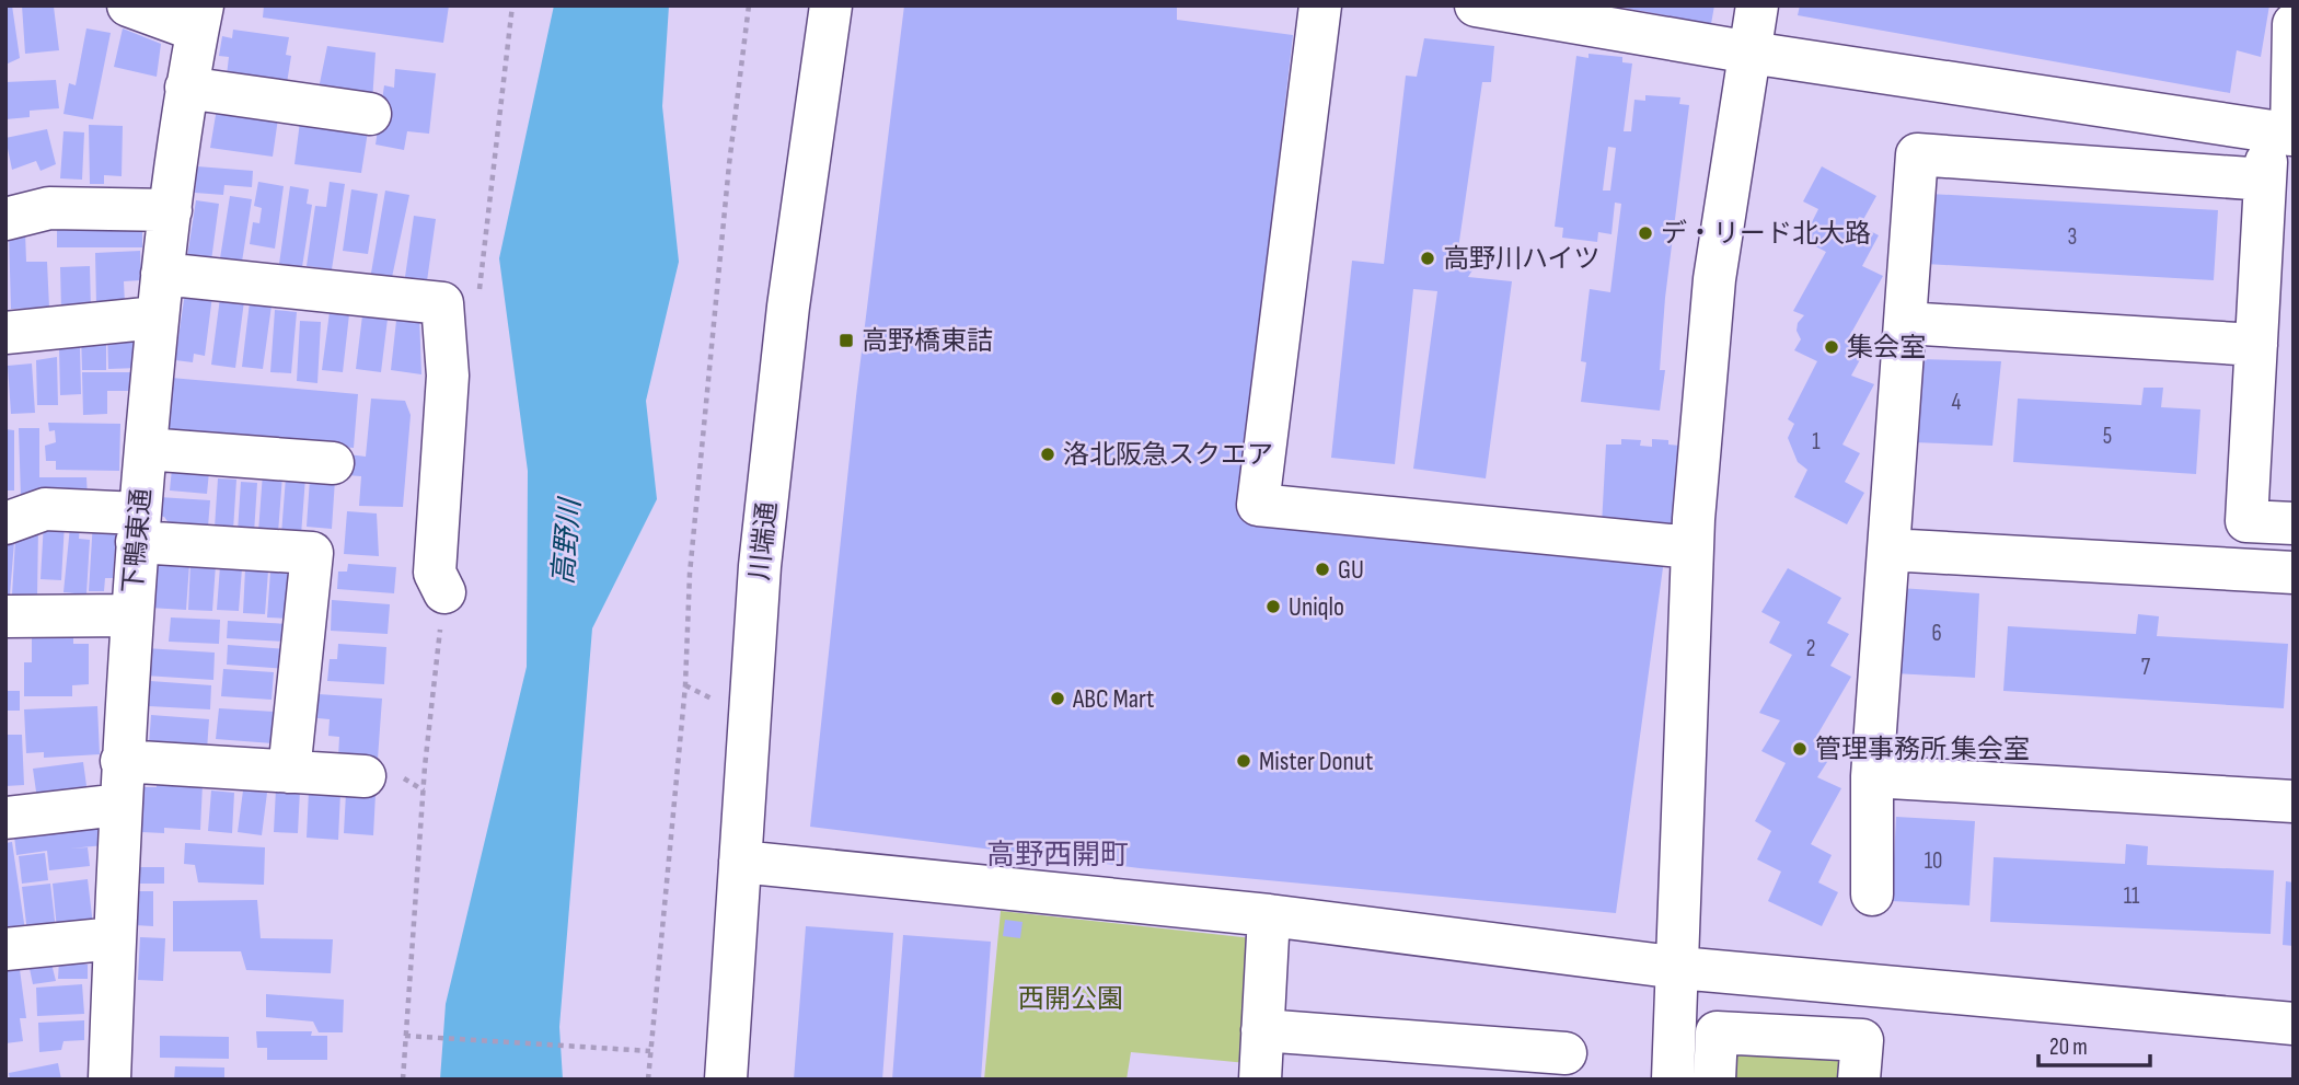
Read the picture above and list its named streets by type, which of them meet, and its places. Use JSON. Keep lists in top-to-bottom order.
{
  "streets": {
    "street": ["下鴨東通", "川端通"]
  },
  "districts": ["高野西開町"],
  "water": ["高野川"],
  "parks": ["西開公園"],
  "places": {
    "other": [
      "デ・リード北大路",
      "高野川ハイツ",
      "集会室",
      "洛北阪急スクエア",
      "GU",
      "Uniqlo",
      "ABC Mart",
      "管理事務所 集会室",
      "Mister Donut"
    ],
    "transit": ["高野橋東詰"]
  },
  "house_numbers": [
    "3",
    "4",
    "5",
    "1",
    "6",
    "2",
    "7",
    "10",
    "11"
  ],
  "scale_bar": "20 m"
}
